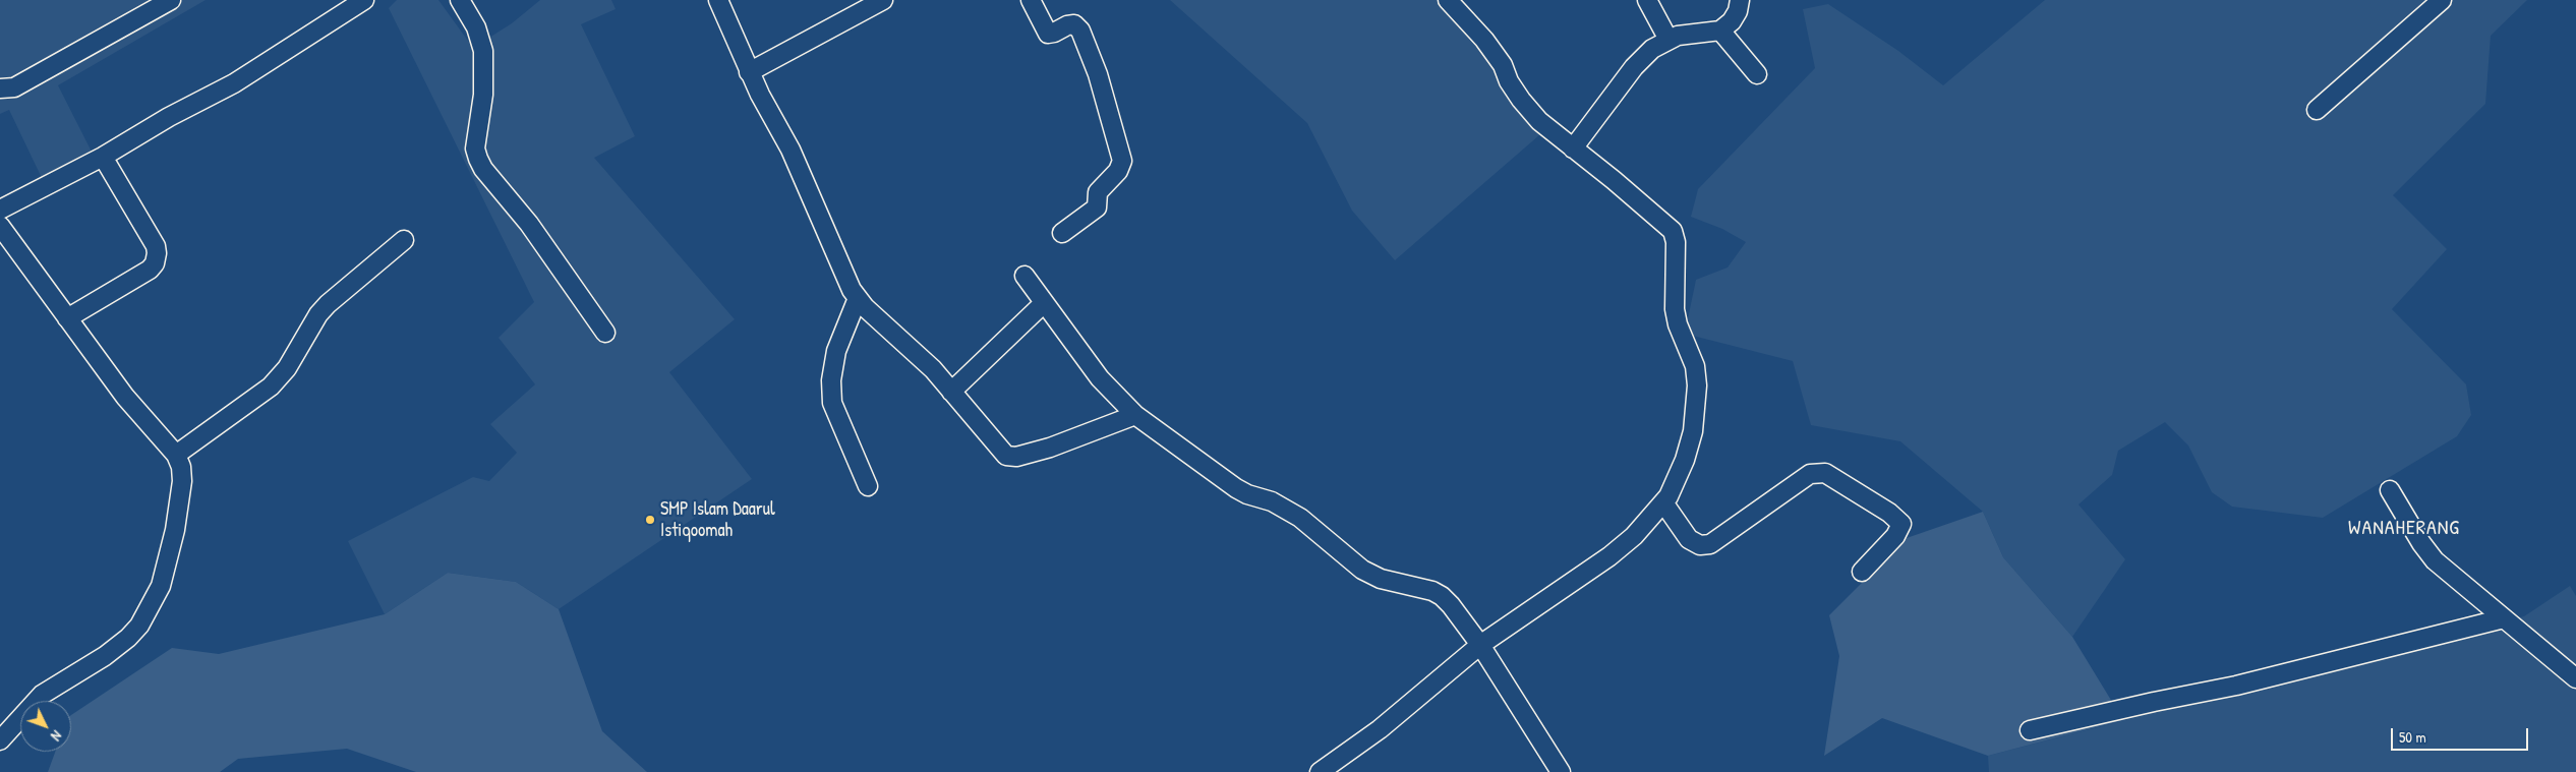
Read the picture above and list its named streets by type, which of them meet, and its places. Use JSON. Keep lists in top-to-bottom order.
{
  "districts": ["WANAHERANG"],
  "places": ["SMP Islam Daarul Istiqoomah"],
  "scale_bar": "50 m",
  "north": "bottom right"
}
